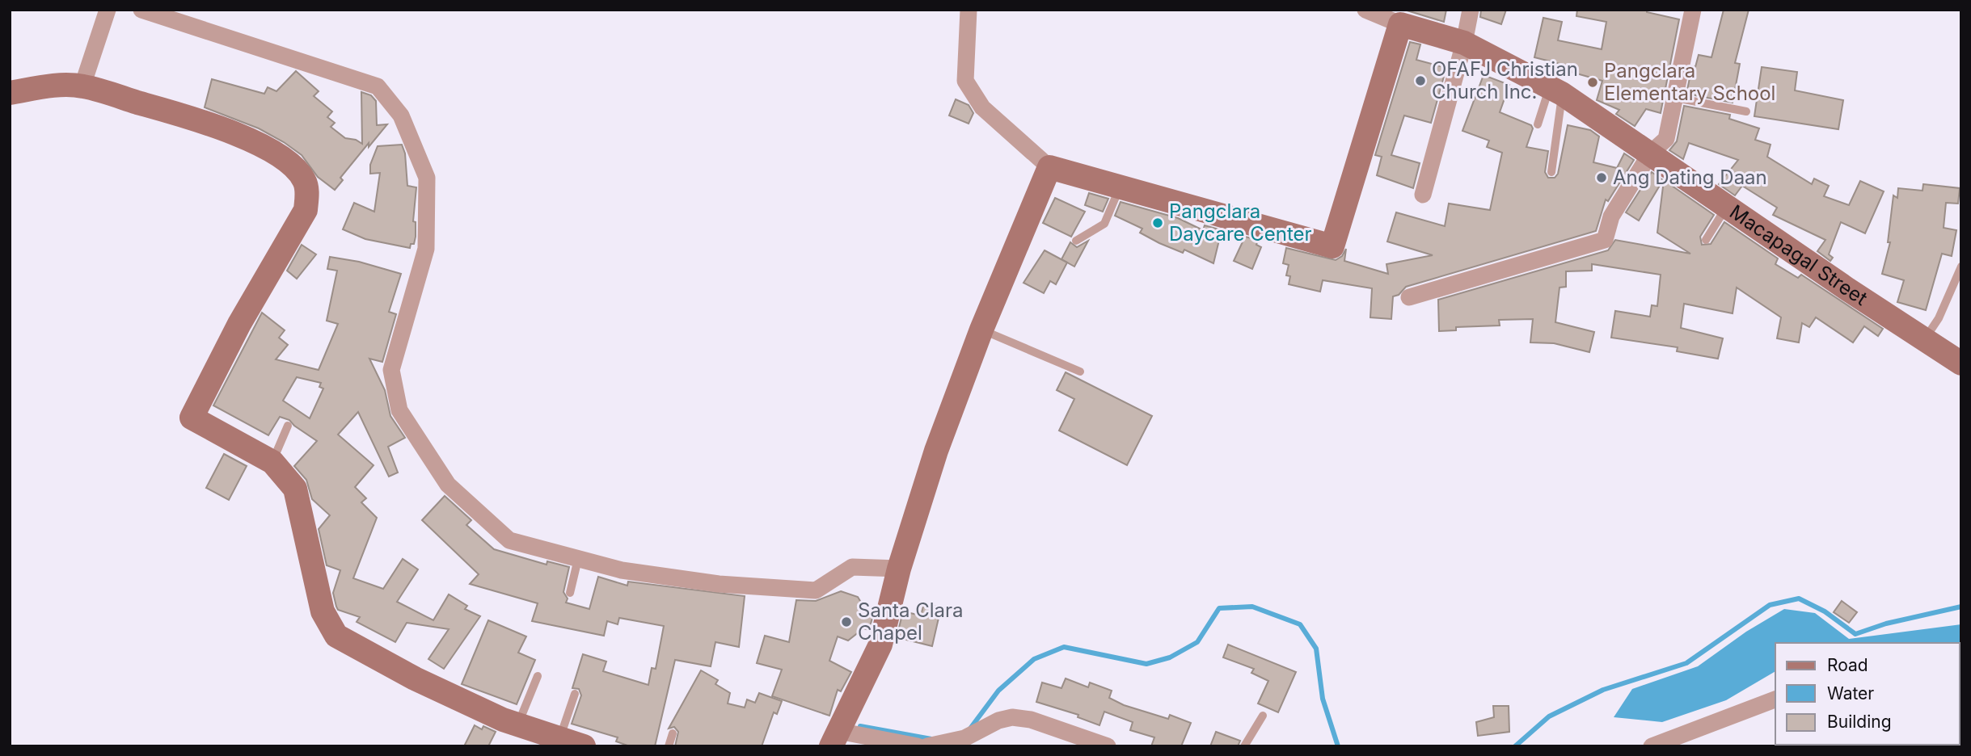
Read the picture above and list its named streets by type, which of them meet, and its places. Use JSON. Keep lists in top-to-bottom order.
{
  "streets": {
    "street": ["Macapagal Street"]
  },
  "places": [
    "OFAFJ Christian Church Inc.",
    "Pangclara Elementary School",
    "Ang Dating Daan",
    "Pangclara Daycare Center",
    "Santa Clara Chapel"
  ],
  "legend": ["Road", "Water", "Building"]
}
